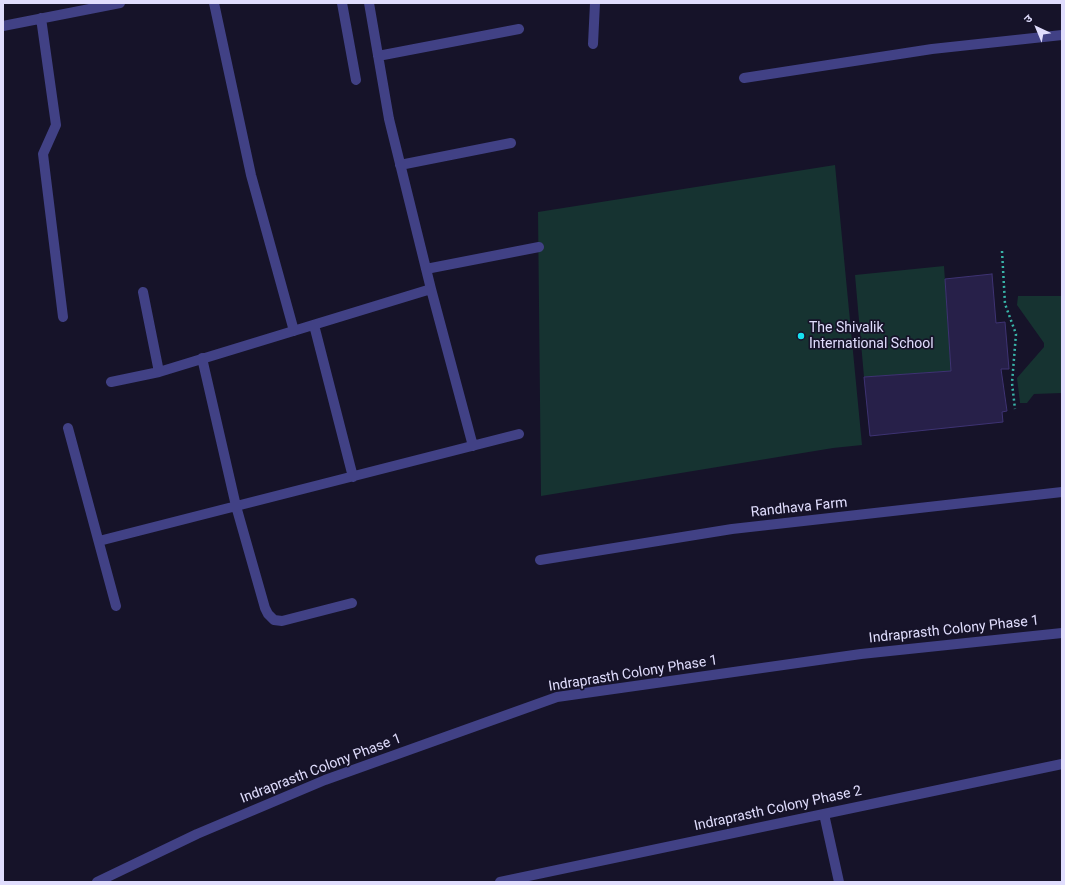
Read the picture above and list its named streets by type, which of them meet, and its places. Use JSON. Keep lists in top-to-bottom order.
{
  "streets": {
    "street": ["Randhava Farm", "Indraprasth Colony Phase 1", "Indraprasth Colony Phase 2"]
  },
  "places": ["The Shivalik International School"],
  "north": "top left"
}
